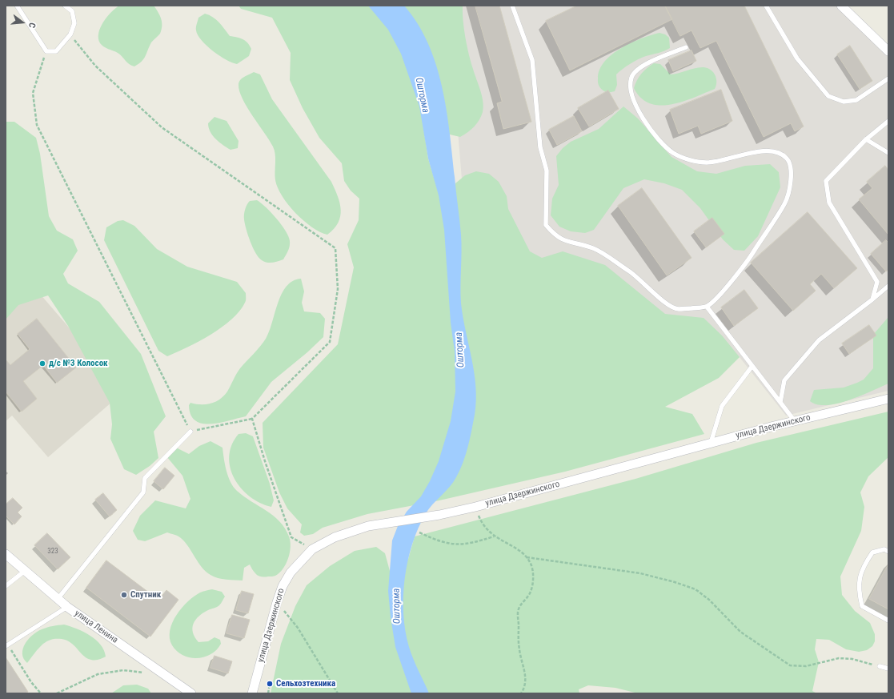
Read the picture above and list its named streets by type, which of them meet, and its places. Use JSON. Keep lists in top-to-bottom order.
{
  "streets": {
    "street": ["улица Дзержинского", "улица Ленина"]
  },
  "water": ["Ошторма"],
  "places": ["д/с №3 Колосок", "Спутник", "Сельхозтехника"],
  "house_numbers": ["323"],
  "north": "right"
}
